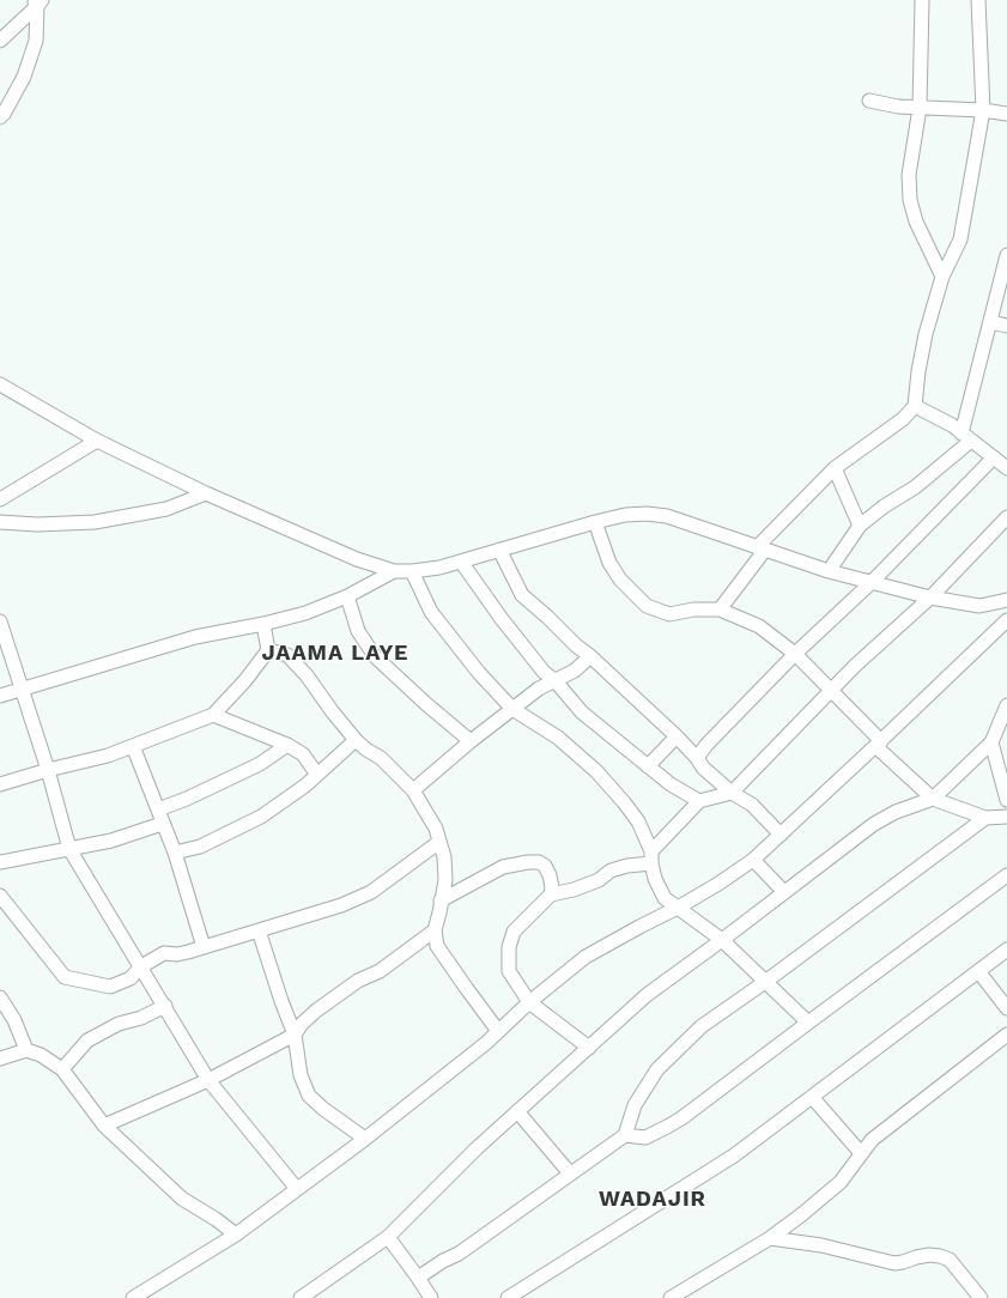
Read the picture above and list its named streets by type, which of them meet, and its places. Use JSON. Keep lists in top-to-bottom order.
{
  "districts": ["JAAMA LAYE", "WADAJIR"]
}
